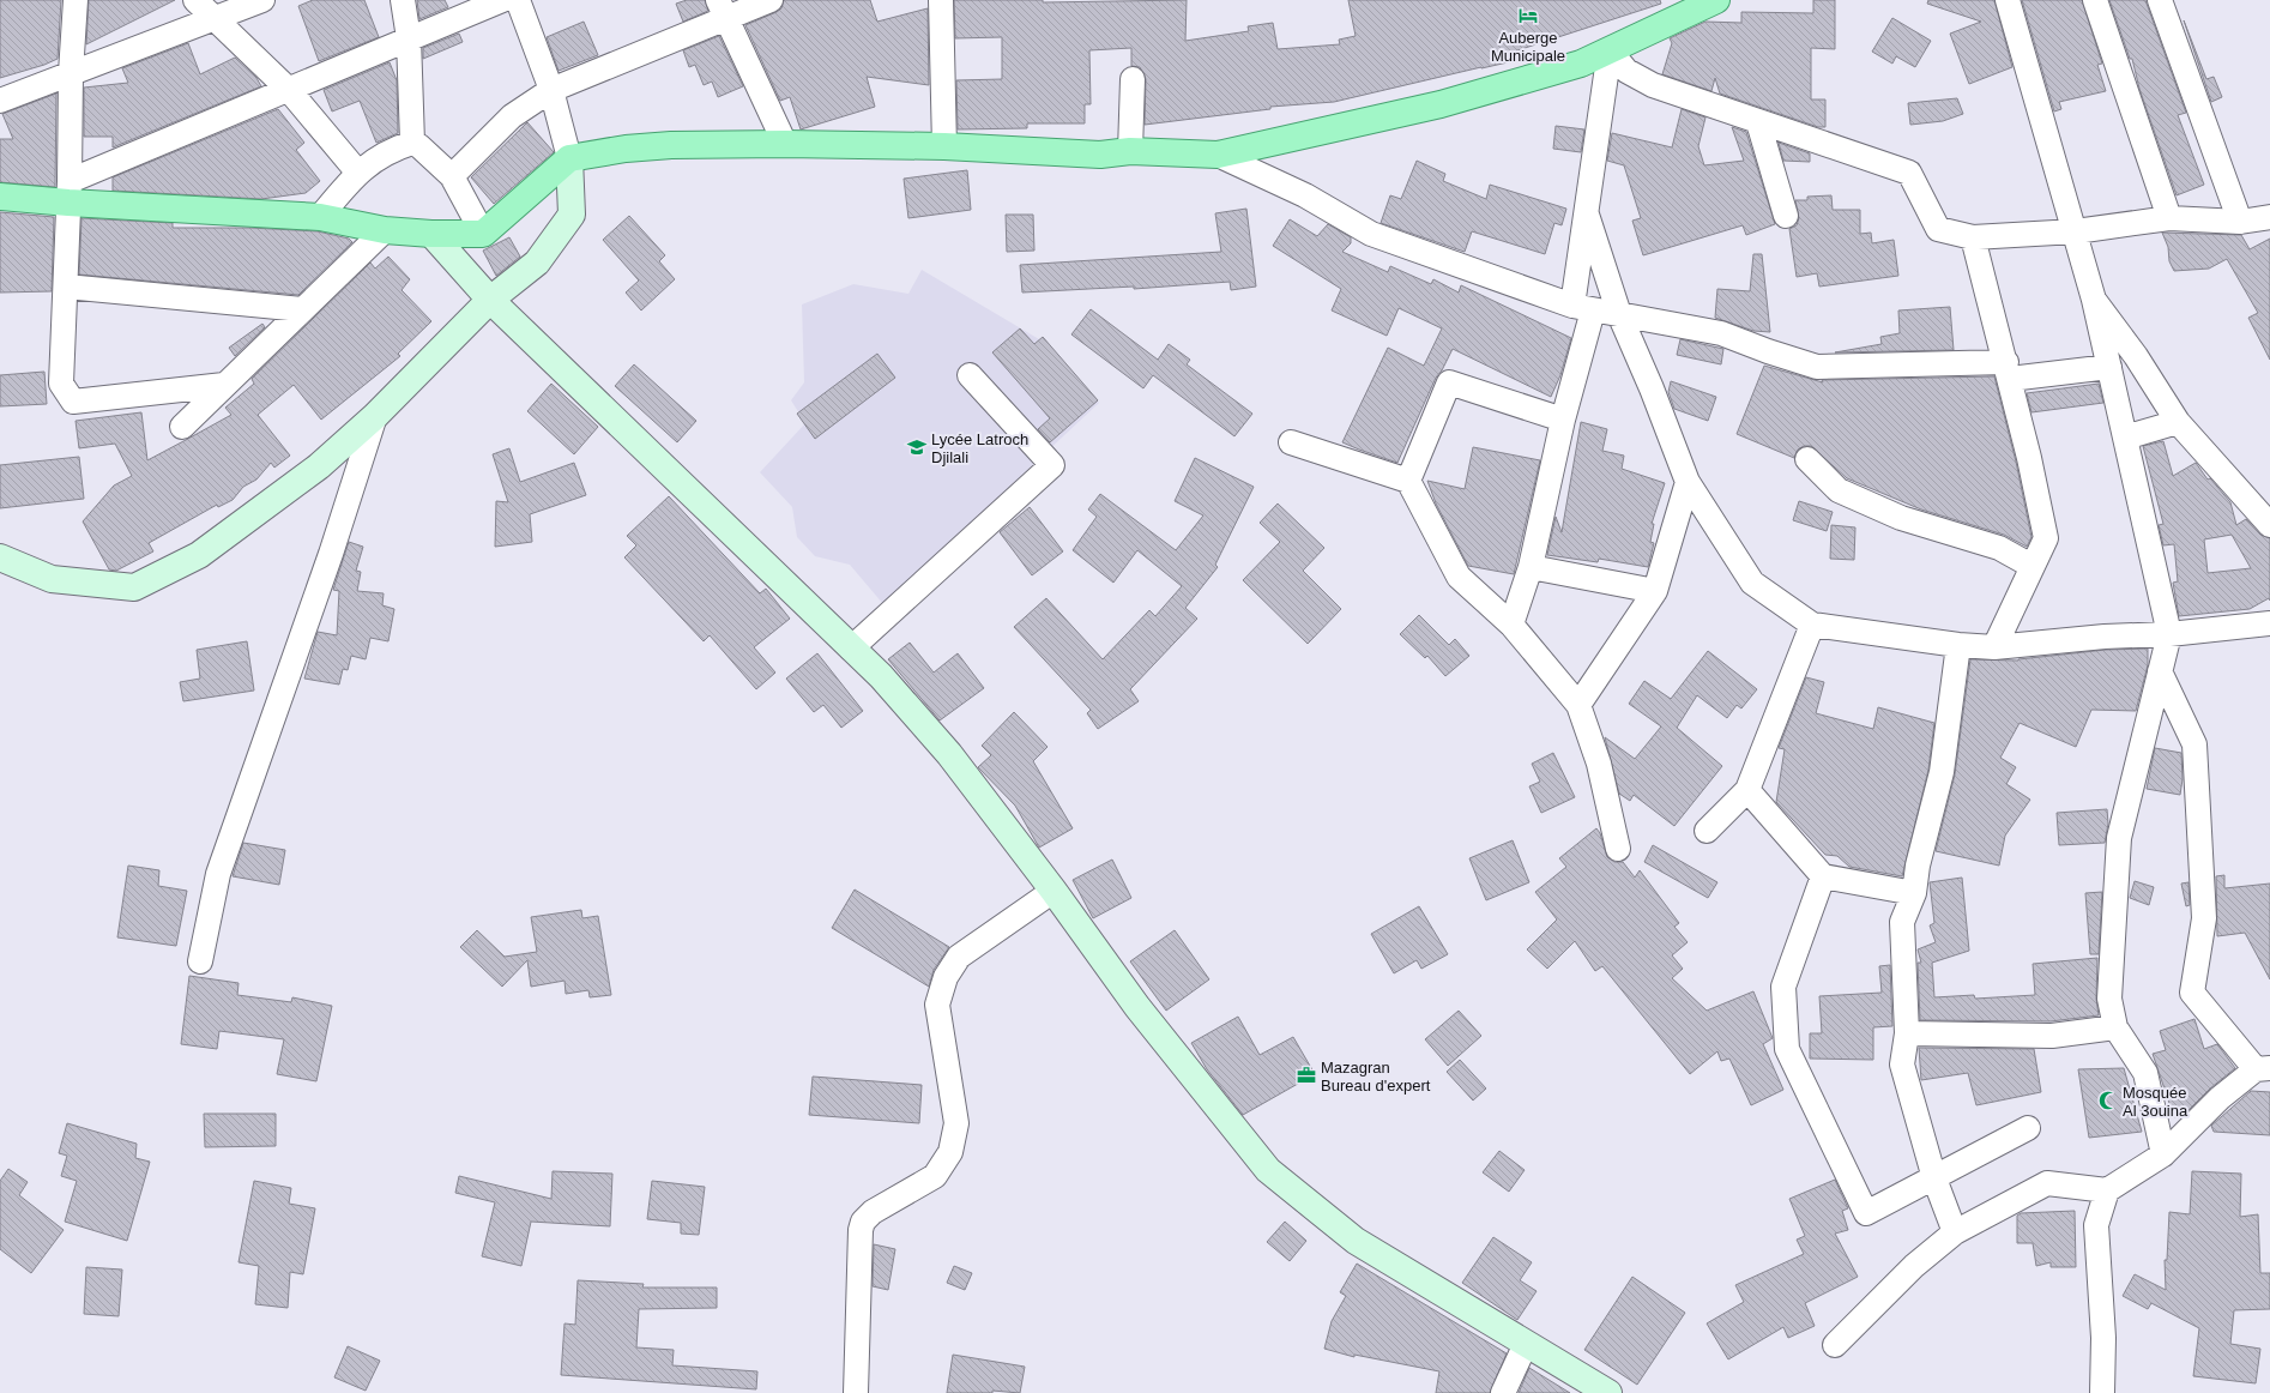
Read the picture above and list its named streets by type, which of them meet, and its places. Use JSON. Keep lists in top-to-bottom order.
{
  "places": {
    "hotel": ["Auberge Municipale"],
    "school or university": ["Lycée Latroch Djilali"],
    "office": ["Mazagran Bureau d'expert"],
    "mosque": ["Mosquée Al 3ouina"]
  }
}
